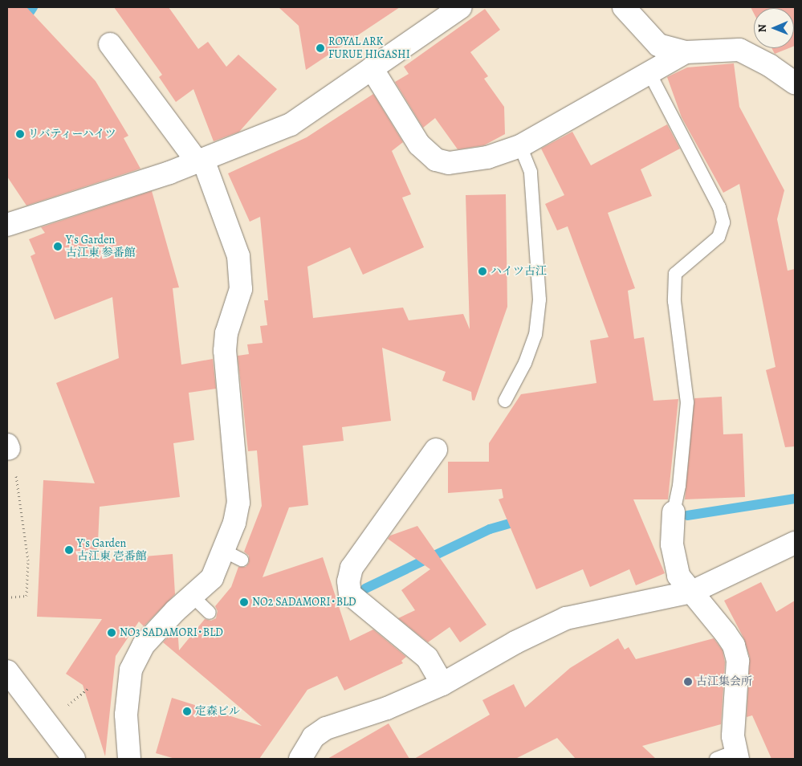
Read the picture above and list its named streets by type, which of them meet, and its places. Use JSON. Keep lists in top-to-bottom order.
{
  "places": [
    "ROYAL ARK FURUE HIGASHI",
    "リバティーハイツ",
    "Y's Garden 古江東 参番館",
    "ハイツ古江",
    "Y's Garden 古江東 壱番館",
    "NO2 SADAMORI･BLD",
    "NO3 SADAMORI･BLD",
    "古江集会所",
    "定森ビル"
  ],
  "north": "left"
}
